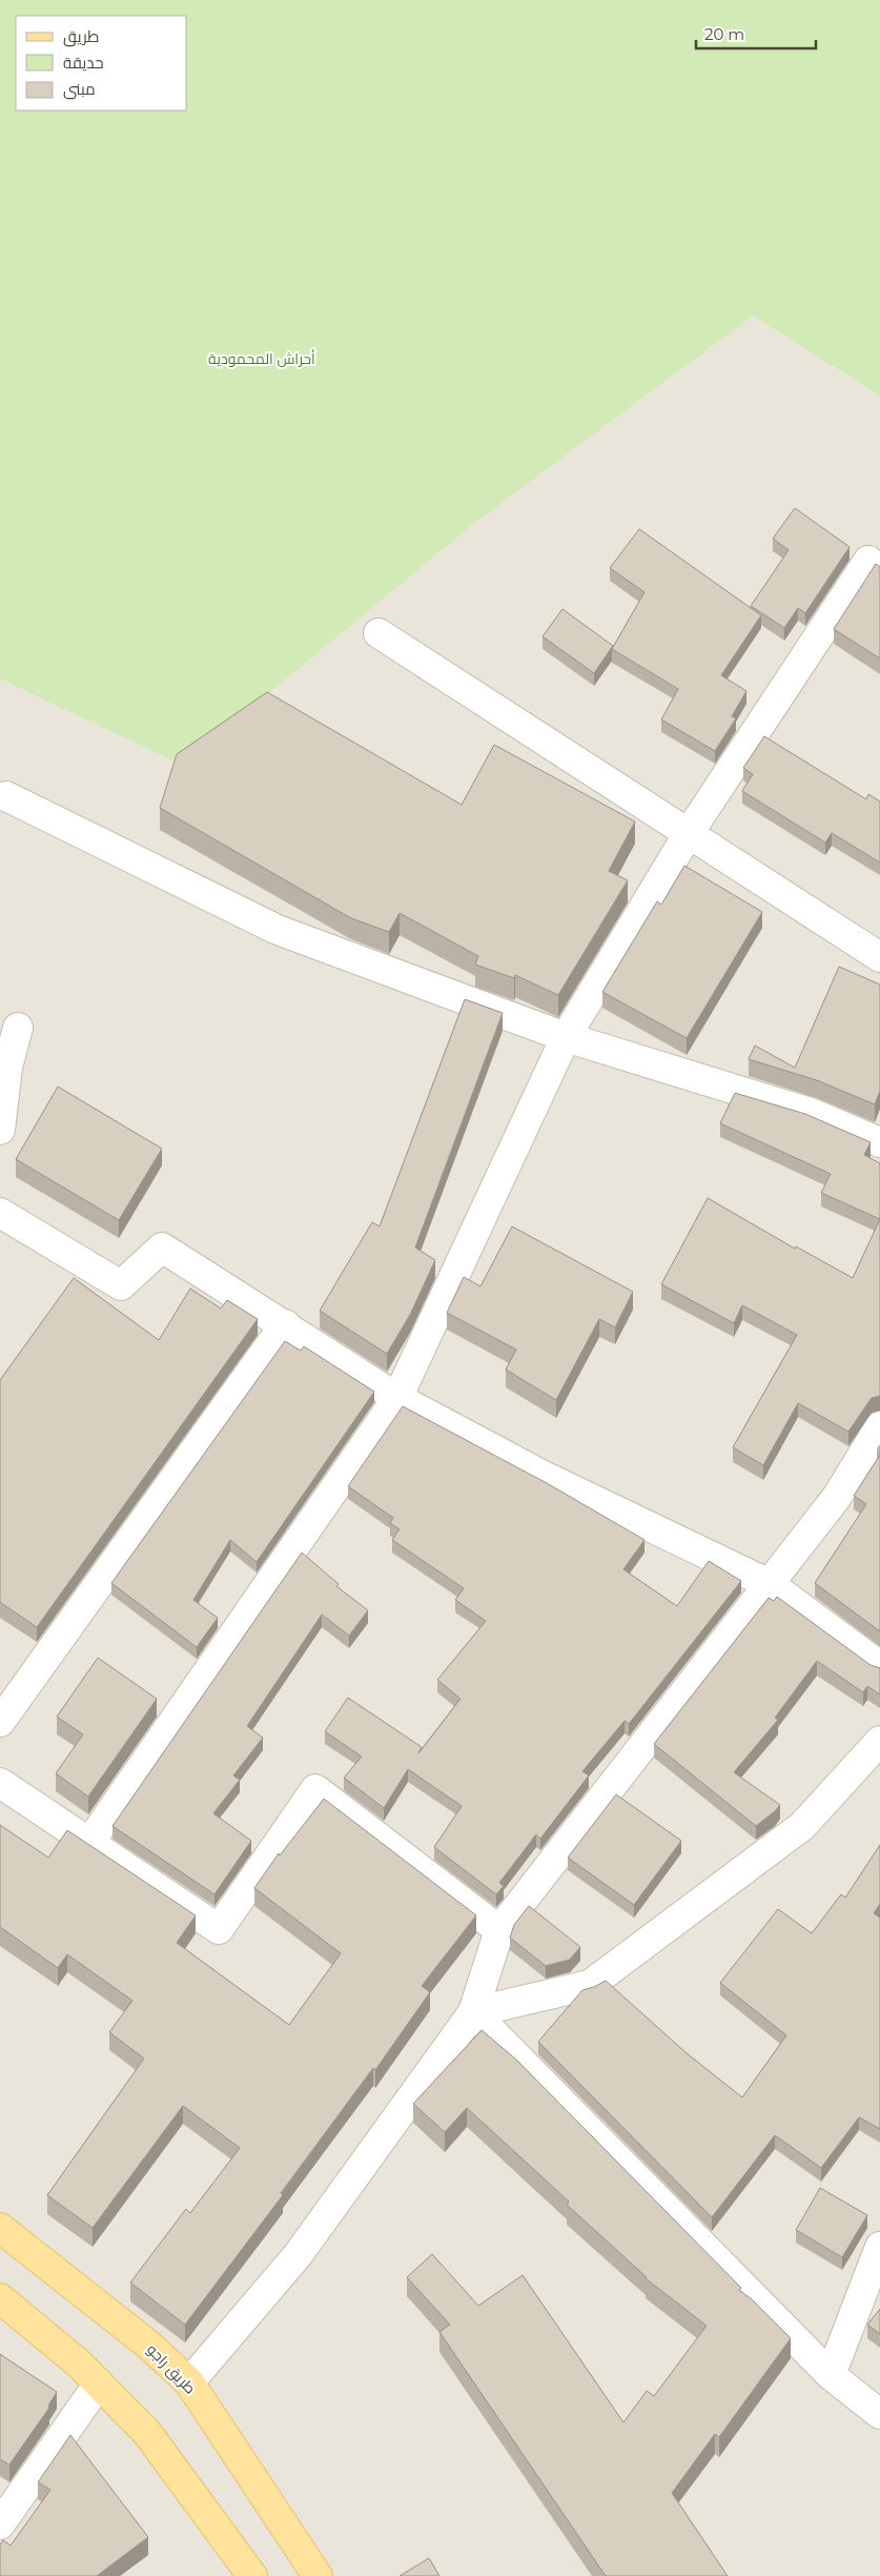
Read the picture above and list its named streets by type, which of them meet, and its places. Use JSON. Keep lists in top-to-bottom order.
{
  "streets": {
    "main road": ["طريق راجو"]
  },
  "parks": ["أحراش المحمودية"],
  "legend": ["طريق", "حديقة", "مبنى"],
  "scale_bar": "20 m"
}
